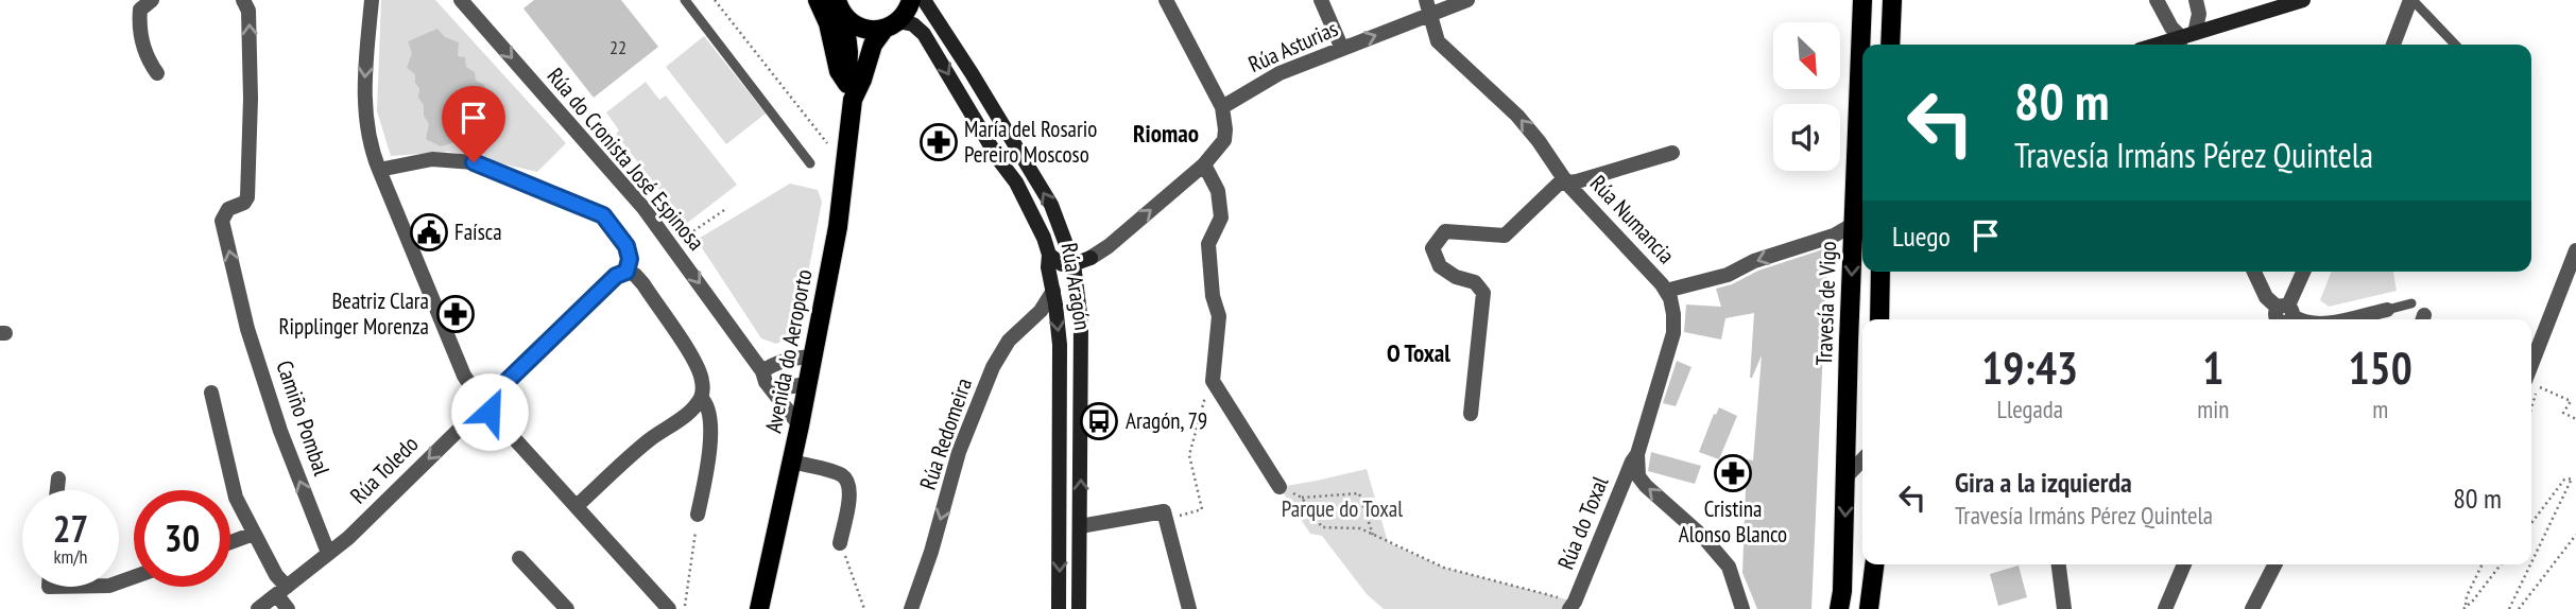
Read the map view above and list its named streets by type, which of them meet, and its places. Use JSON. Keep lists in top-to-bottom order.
{
  "streets": {
    "main road": ["Rúa Aragón", "Travesía de Vigo", "Avenida do Aeroporto"],
    "street": [
      "Rúa Asturias",
      "Rúa do Cronista José Espinosa",
      "Rúa Numancia",
      "Camiño Pombal",
      "Rúa Redomeira",
      "Rúa Toledo",
      "Rúa do Toxal"
    ]
  },
  "crossings": [
    ["Rúa Asturias", "Rúa Numancia"],
    ["Rúa do Cronista José Espinosa", "Avenida do Aeroporto"],
    ["Rúa Numancia", "Rúa do Toxal"],
    ["Rúa Aragón", "Avenida do Aeroporto"],
    ["Rúa Aragón", "Rúa Redomeira"],
    ["Camiño Pombal", "Rúa Toledo"]
  ],
  "one_way": [
    "Rúa Asturias",
    "Rúa Numancia",
    "Travesía de Vigo",
    "Rúa Redomeira",
    "Rúa Toledo"
  ],
  "districts": ["Riomao", "O Toxal"],
  "parks": ["Parque do Toxal"],
  "places": {
    "pharmacy": ["María del Rosario Pereiro Moscoso", "Beatriz Clara Ripplinger Morenza", "Cristina Alonso Blanco"],
    "public building": ["Faísca"],
    "bus stop": ["Aragón, 79"]
  },
  "house_numbers": ["22"],
  "north": "bottom right",
  "page": {
    "turn": ["80 m", "Travesía Irmáns Pérez Quintela"],
    "then": "Luego",
    "eta": [
      "19:43",
      "Llegada",
      "1",
      "min",
      "150",
      "m"
    ],
    "list": [
      {
        "name": "Gira a la izquierda",
        "note": "Travesía Irmáns Pérez Quintela",
        "value": "80 m"
      }
    ],
    "speed": "27 km/h",
    "limit": "30"
  }
}
